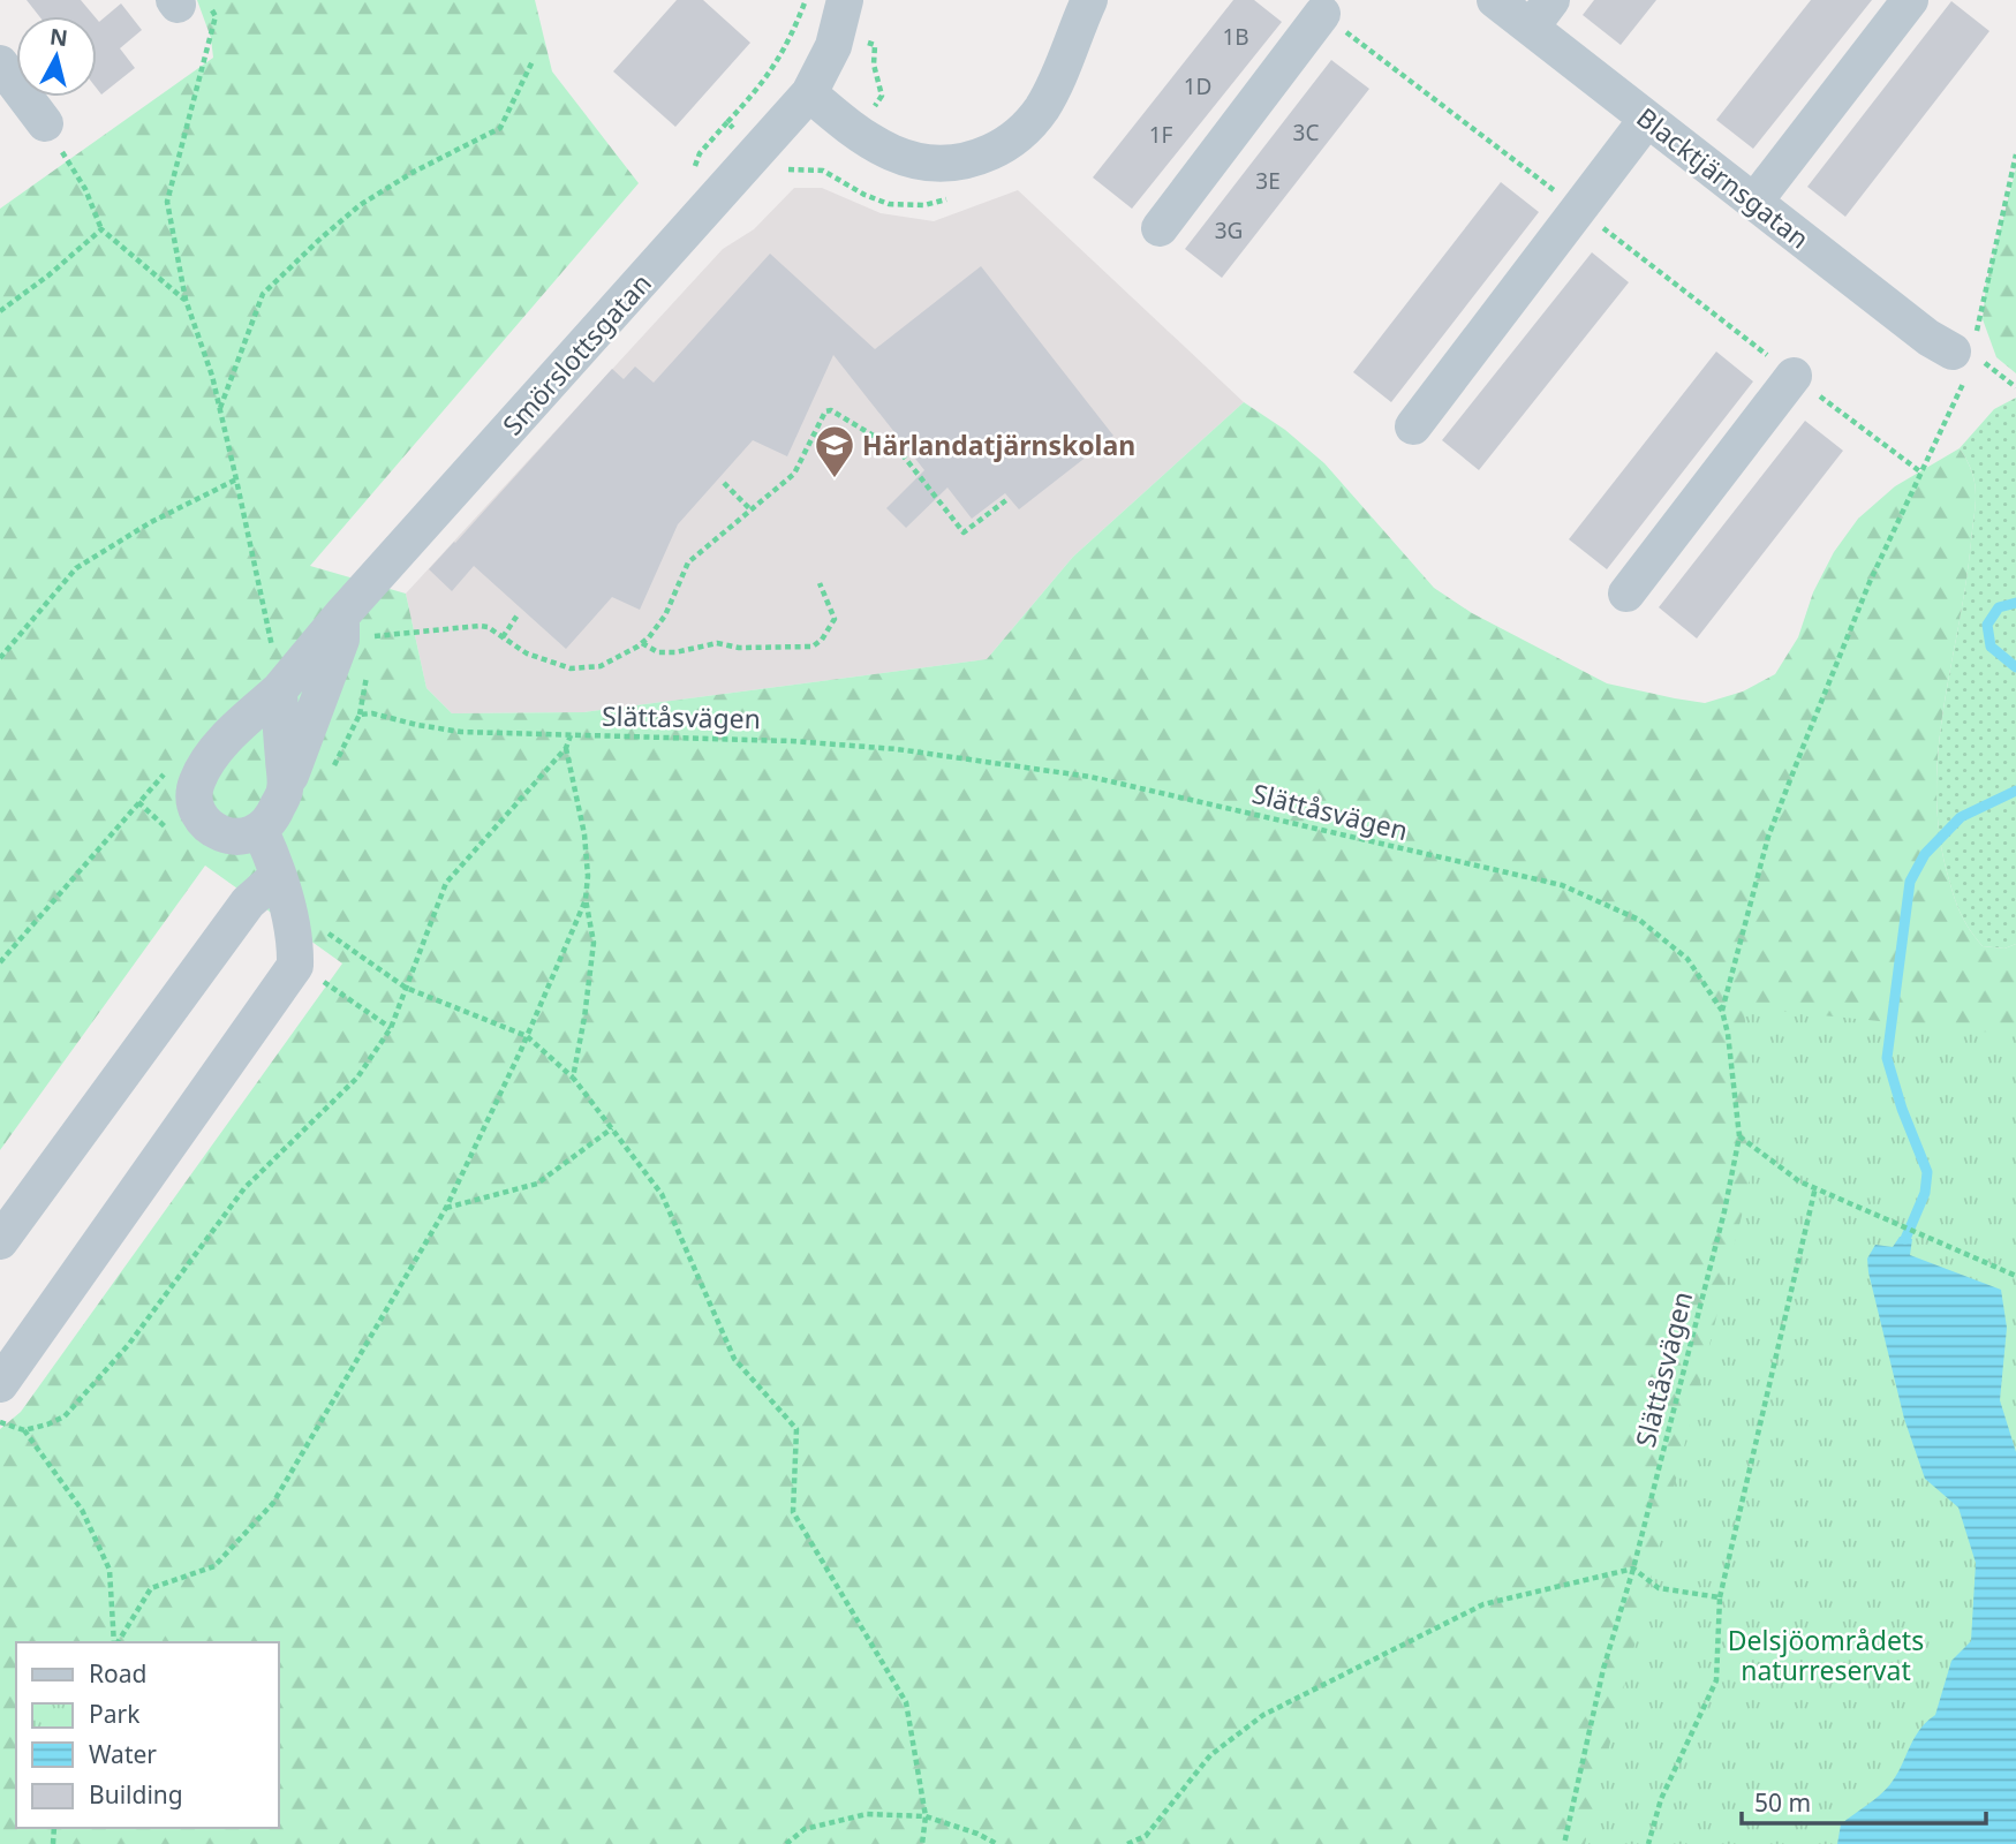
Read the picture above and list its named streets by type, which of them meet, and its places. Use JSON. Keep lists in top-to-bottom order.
{
  "streets": {
    "street": ["Blacktjärnsgatan", "Smörslottsgatan"],
    "path": ["Slättåsvägen"]
  },
  "parks": ["Delsjöområdets naturreservat"],
  "places": {
    "school or university": ["Härlandatjärnskolan"]
  },
  "house_numbers": [
    "1B",
    "1D",
    "3C",
    "1F",
    "3E",
    "3G"
  ],
  "legend": [
    "Road",
    "Park",
    "Water",
    "Building"
  ],
  "scale_bar": "50 m",
  "north": "top"
}
